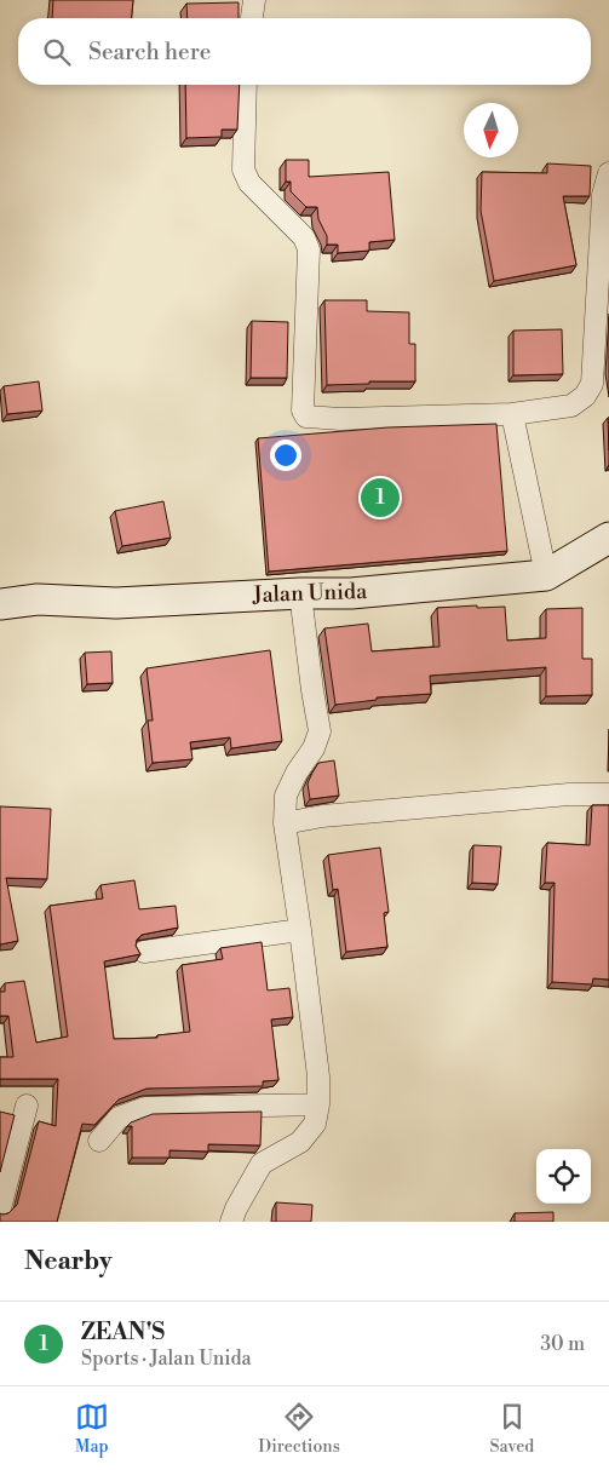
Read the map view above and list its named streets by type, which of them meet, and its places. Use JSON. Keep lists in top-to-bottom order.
{
  "streets": {
    "street": ["Jalan Unida"]
  },
  "north": "bottom",
  "page": {
    "search": "Search here",
    "pins": "1",
    "heading": "Nearby",
    "list": [
      {
        "mark": "1",
        "name": "ZEAN'S",
        "note": "Sports · Jalan Unida",
        "value": "30 m"
      }
    ],
    "nav": ["Map", "Directions", "Saved"]
  }
}
